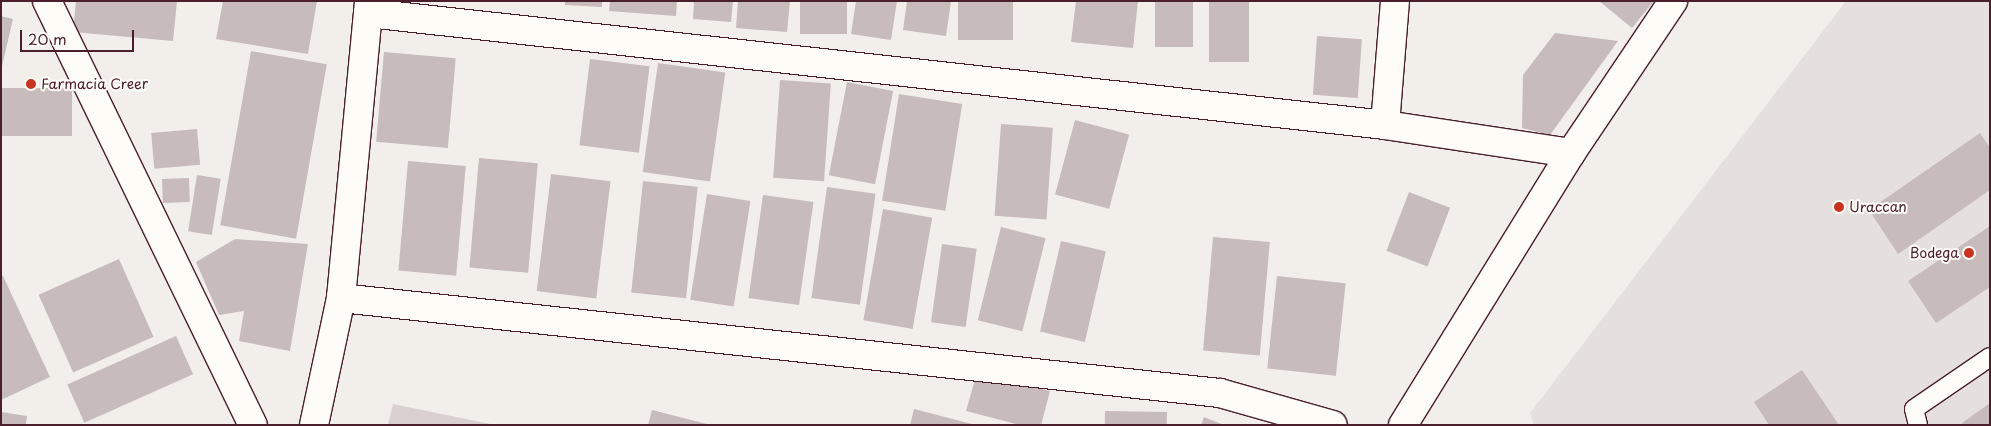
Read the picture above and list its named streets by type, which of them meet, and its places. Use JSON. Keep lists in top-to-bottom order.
{
  "places": ["Farmacia Creer", "Uraccan", "Bodega"],
  "scale_bar": "20 m"
}
